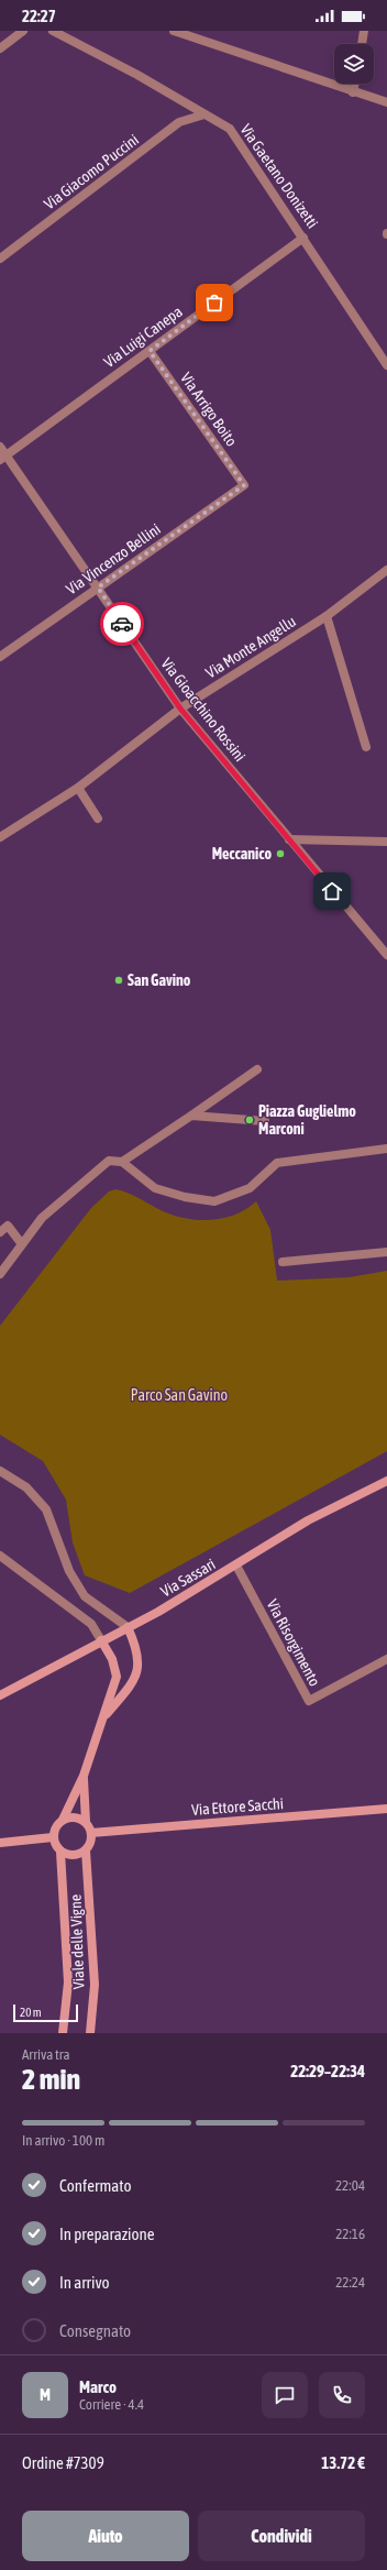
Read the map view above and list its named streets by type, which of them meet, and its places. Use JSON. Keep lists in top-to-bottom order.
{
  "streets": {
    "street": [
      "Via Giacomo Puccini",
      "Via Gaetano Donizetti",
      "Via Luigi Canepa",
      "Via Arrigo Boito",
      "Via Vincenzo Bellini",
      "Via Monte Angellu",
      "Via Gioacchino Rossini",
      "Via Sassari",
      "Via Risorgimento",
      "Via Ettore Sacchi",
      "Viale delle Vigne"
    ]
  },
  "crossings": [
    ["Via Giacomo Puccini", "Via Gaetano Donizetti"],
    ["Via Gaetano Donizetti", "Via Luigi Canepa"],
    ["Via Luigi Canepa", "Via Arrigo Boito"],
    ["Via Luigi Canepa", "Via Gioacchino Rossini"],
    ["Via Arrigo Boito", "Via Vincenzo Bellini"],
    ["Via Vincenzo Bellini", "Via Gioacchino Rossini"],
    ["Via Monte Angellu", "Via Gioacchino Rossini"],
    ["Via Sassari", "Via Risorgimento"],
    ["Via Ettore Sacchi", "Viale delle Vigne"]
  ],
  "parks": ["Parco San Gavino"],
  "places": ["Meccanico", "San Gavino", "Piazza Guglielmo Marconi"],
  "scale_bar": "20 m",
  "page": {
    "status": "22:27",
    "scale": "20 m",
    "heading": ["2 min", "Arriva tra", "22:29–22:34"],
    "panel": [
      "Marco",
      "Corriere · 4.4",
      "Ordine #7309",
      "13.72 €"
    ],
    "bar": "In arrivo · 100 m",
    "list": [
      ["Confermato", "22:04"],
      ["In preparazione", "22:16"],
      ["In arrivo", "22:24"],
      "Consegnato"
    ],
    "round": "M",
    "buttons": ["Aiuto", "Condividi"]
  }
}
